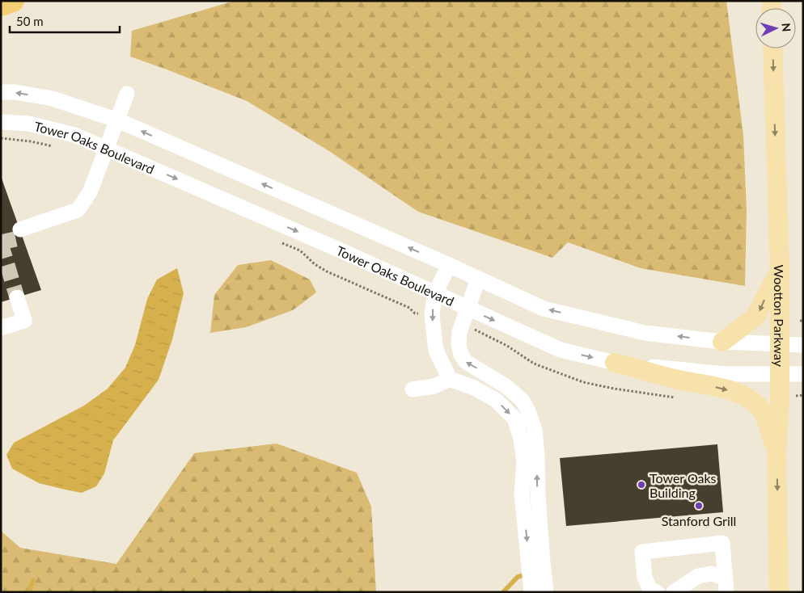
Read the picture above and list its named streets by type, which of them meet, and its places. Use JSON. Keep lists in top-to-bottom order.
{
  "streets": {
    "main road": ["Wootton Parkway"],
    "street": ["Tower Oaks Boulevard"]
  },
  "crossings": [
    ["Tower Oaks Boulevard", "Wootton Parkway"]
  ],
  "one_way": ["Wootton Parkway"],
  "places": ["Tower Oaks Building", "Stanford Grill"],
  "scale_bar": "50 m",
  "north": "right"
}
